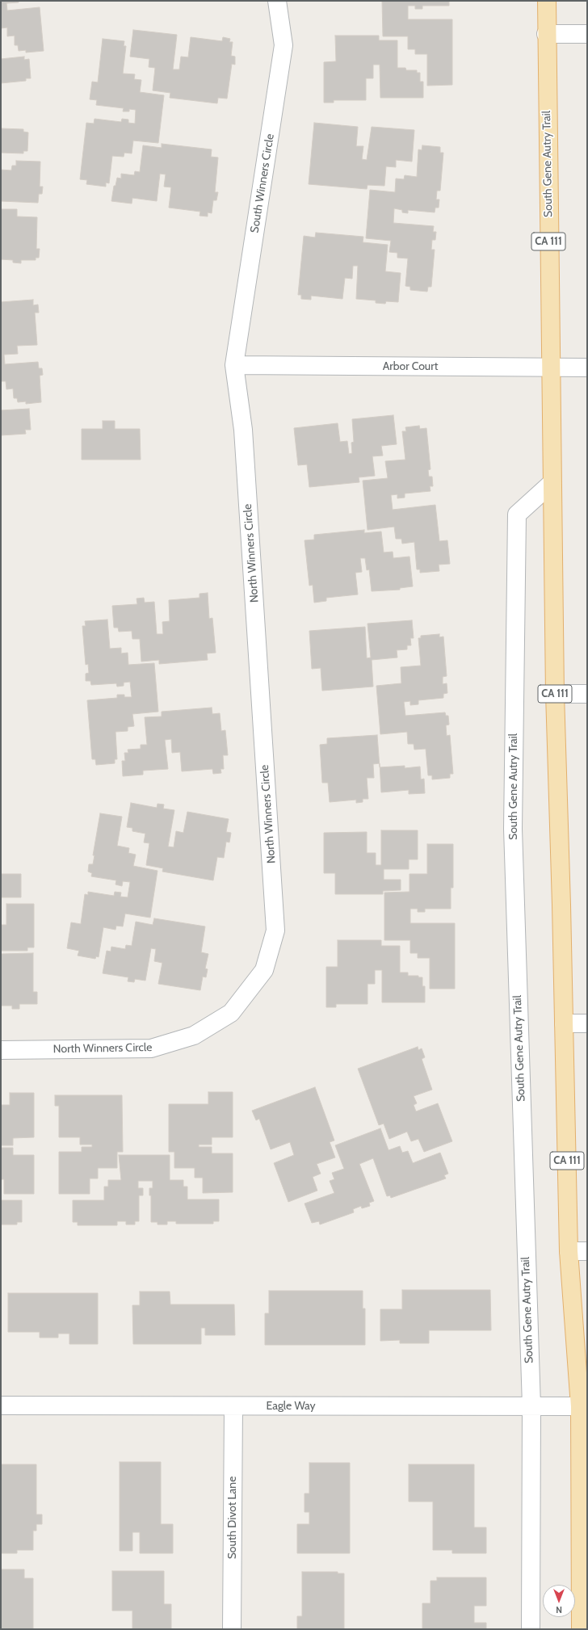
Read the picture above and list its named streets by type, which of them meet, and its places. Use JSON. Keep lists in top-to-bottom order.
{
  "streets": {
    "main road": ["South Gene Autry Trail", "CA 111"],
    "street": [
      "South Winners Circle",
      "Arbor Court",
      "North Winners Circle",
      "Eagle Way",
      "South Divot Lane"
    ]
  },
  "crossings": [
    ["South Gene Autry Trail", "Arbor Court"],
    ["South Gene Autry Trail", "Eagle Way"],
    ["South Winners Circle", "Arbor Court"],
    ["South Winners Circle", "North Winners Circle"],
    ["Arbor Court", "North Winners Circle"],
    ["Eagle Way", "South Divot Lane"]
  ],
  "north": "bottom"
}
